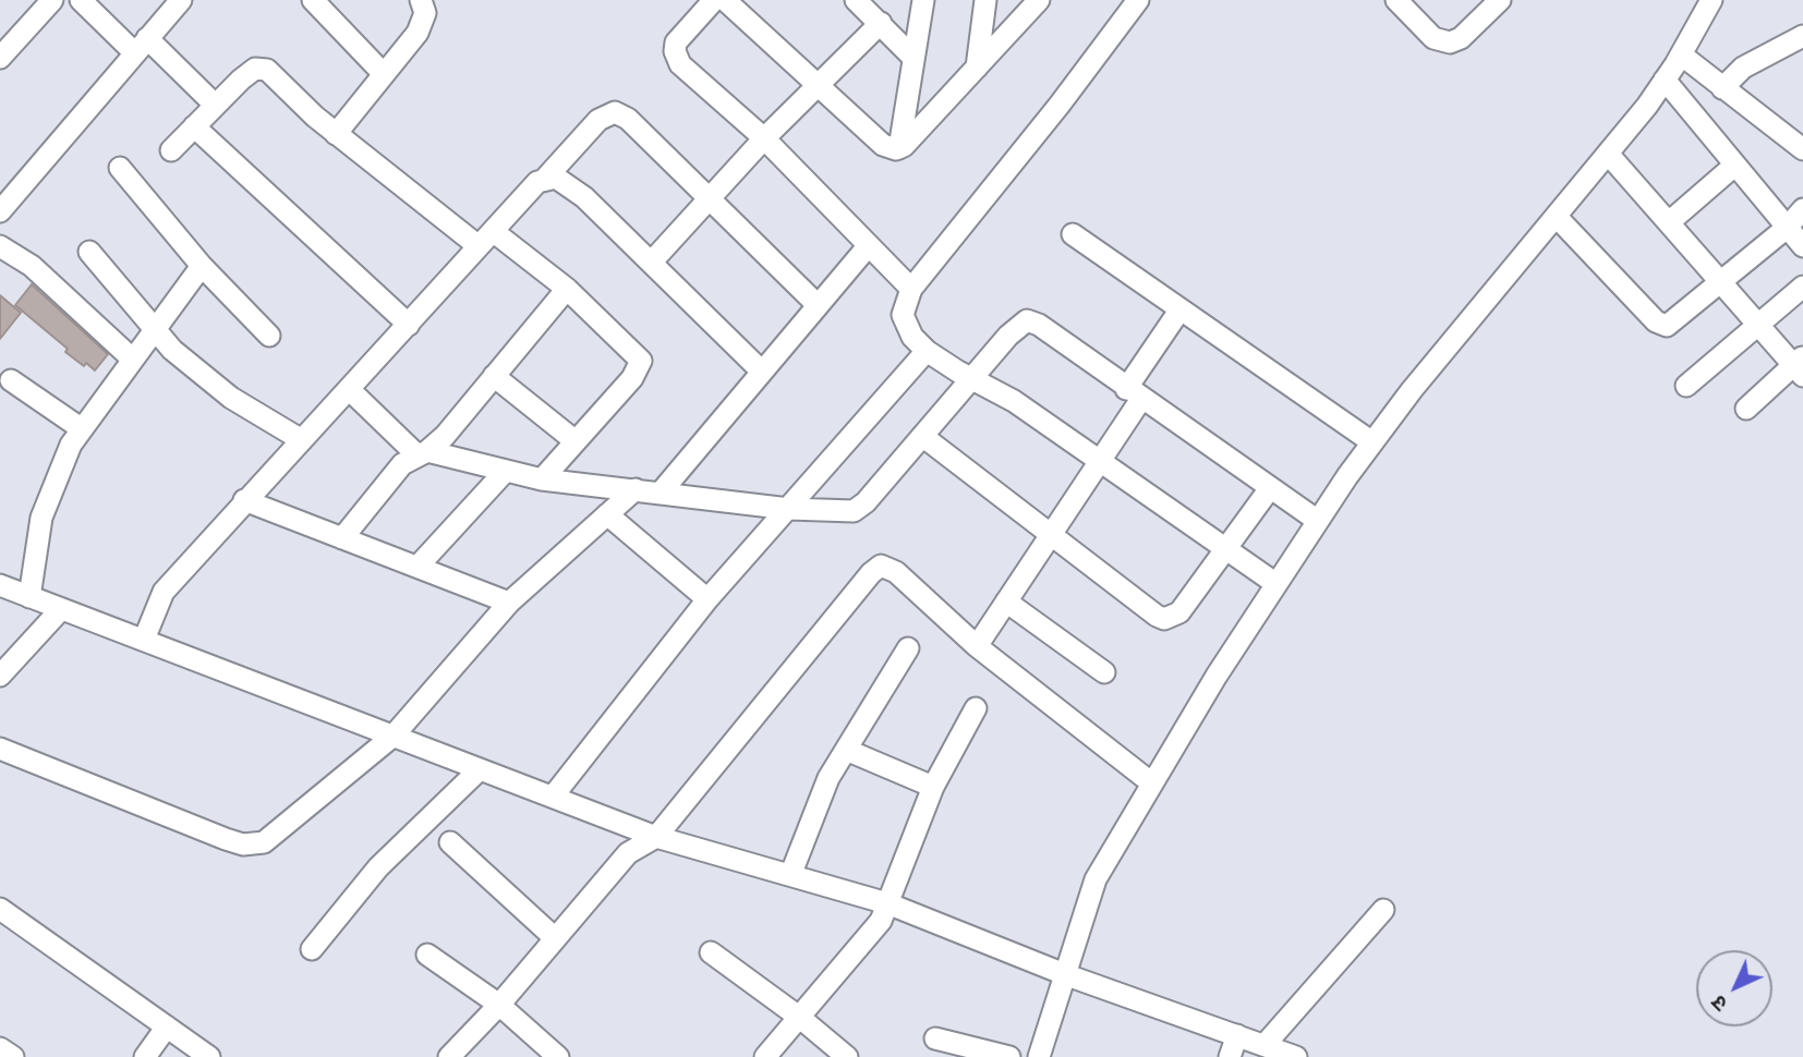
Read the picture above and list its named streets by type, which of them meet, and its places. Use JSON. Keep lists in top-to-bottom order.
{
  "north": "bottom left"
}
